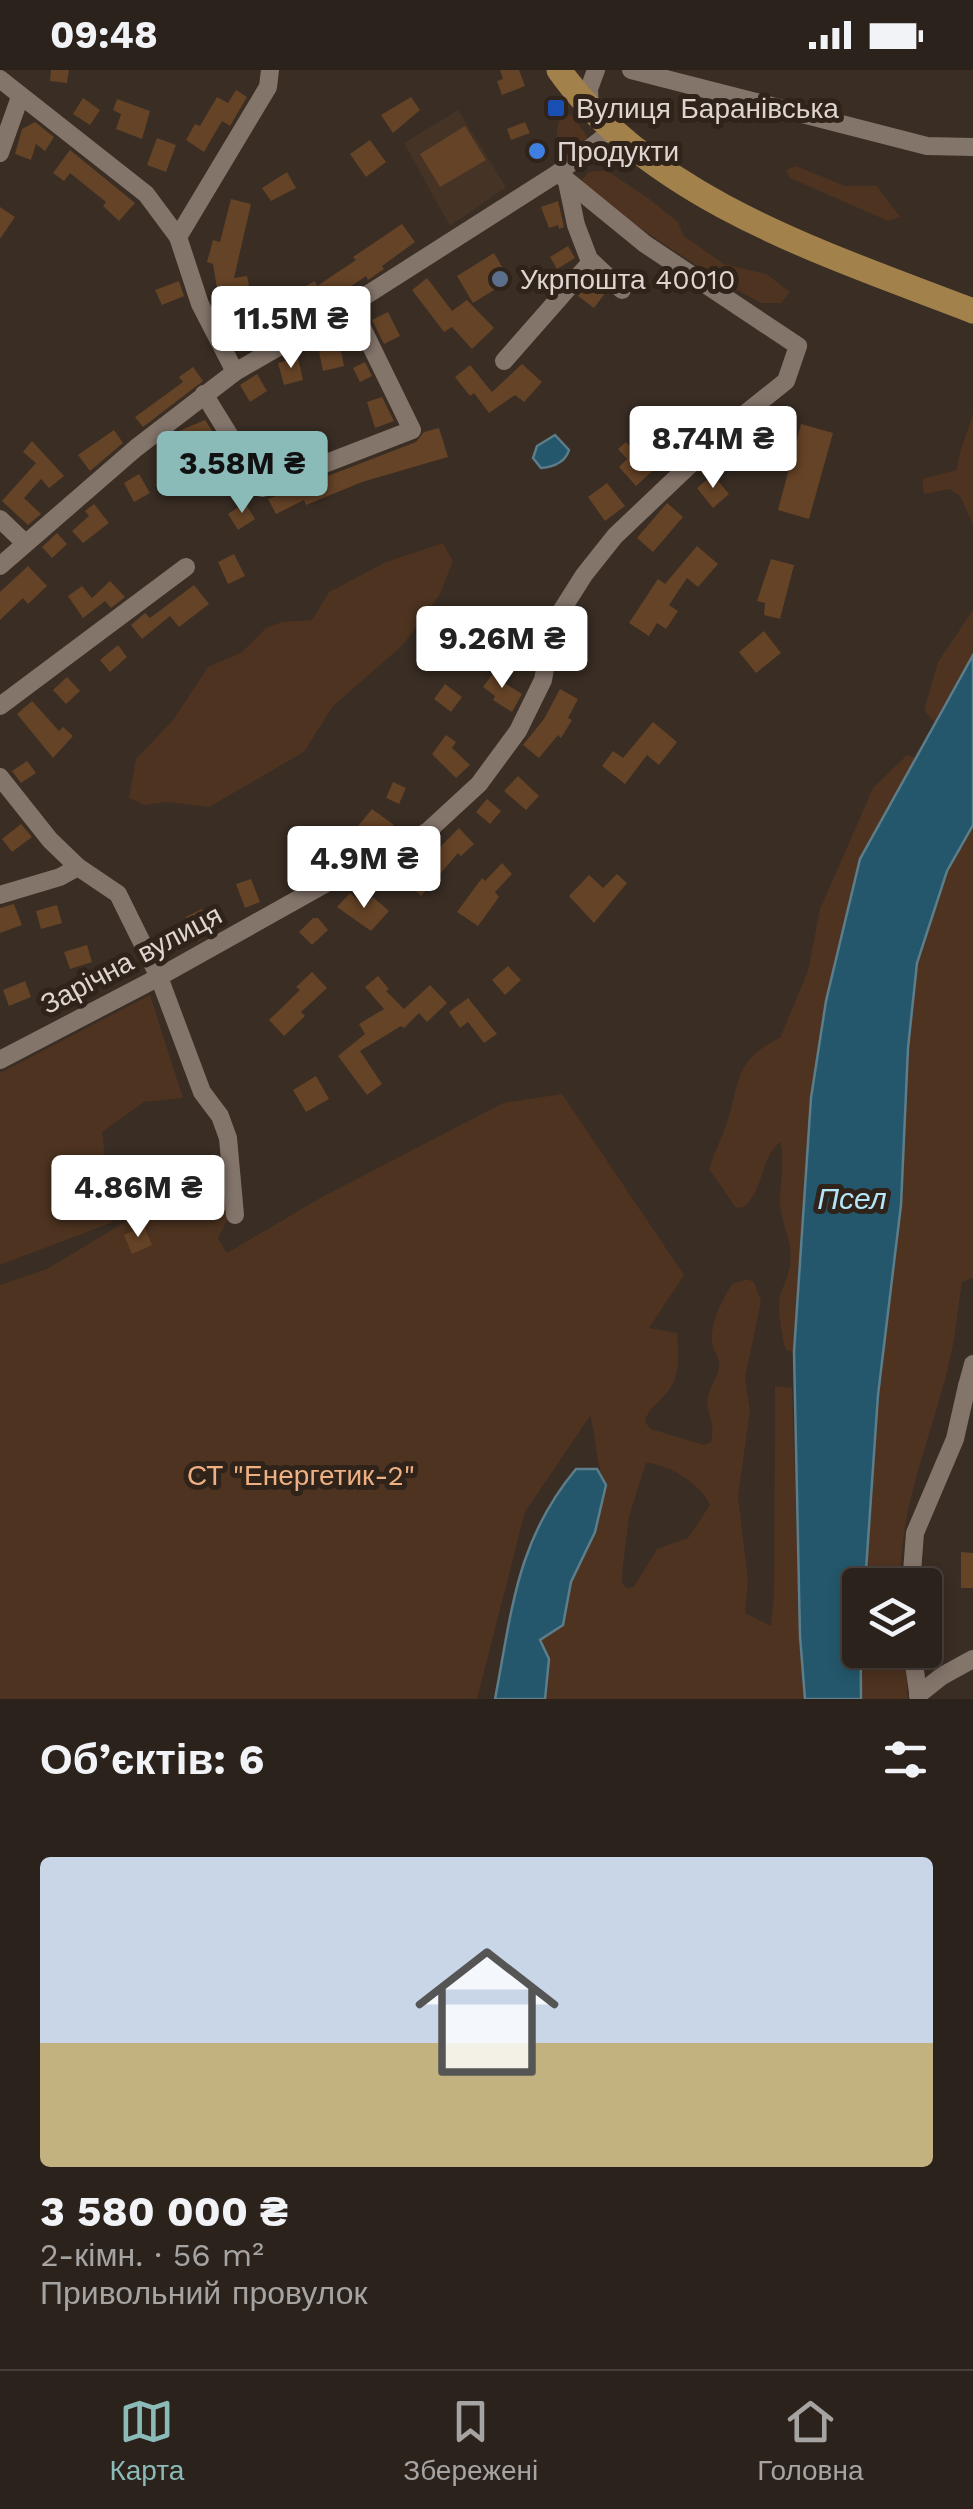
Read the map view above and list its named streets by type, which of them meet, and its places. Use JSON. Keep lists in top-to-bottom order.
{
  "streets": {
    "street": ["Зарічна вулиця"]
  },
  "water": ["Псел"],
  "parks": ["СТ \"Енергетик-2\""],
  "places": {
    "transit": ["Вулиця Баранівська"],
    "other": ["Продукти", "Укрпошта 40010"]
  },
  "page": {
    "status": "09:48",
    "price": [
      "11.5M ₴",
      "8.74M ₴",
      "3.58M ₴",
      "9.26M ₴",
      "4.9M ₴",
      "4.86M ₴"
    ],
    "heading": "Об’єктів: 6",
    "list": [
      {
        "name": "3 580 000 ₴",
        "note": "2-кімн. · 56 m² · Привольний провулок"
      }
    ],
    "tabs": ["Карта", "Збережені", "Головна"]
  }
}
